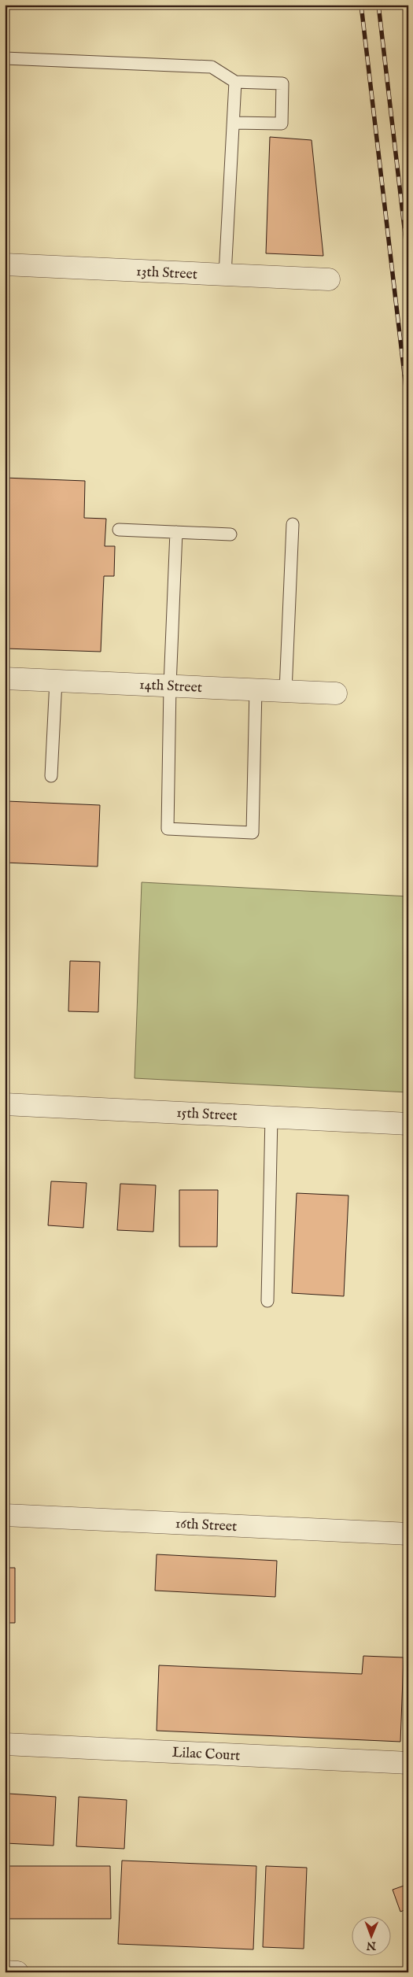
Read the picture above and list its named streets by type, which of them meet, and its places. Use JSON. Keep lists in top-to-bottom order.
{
  "streets": {
    "street": [
      "13th Street",
      "14th Street",
      "15th Street",
      "16th Street",
      "Lilac Court"
    ]
  },
  "north": "bottom"
}
